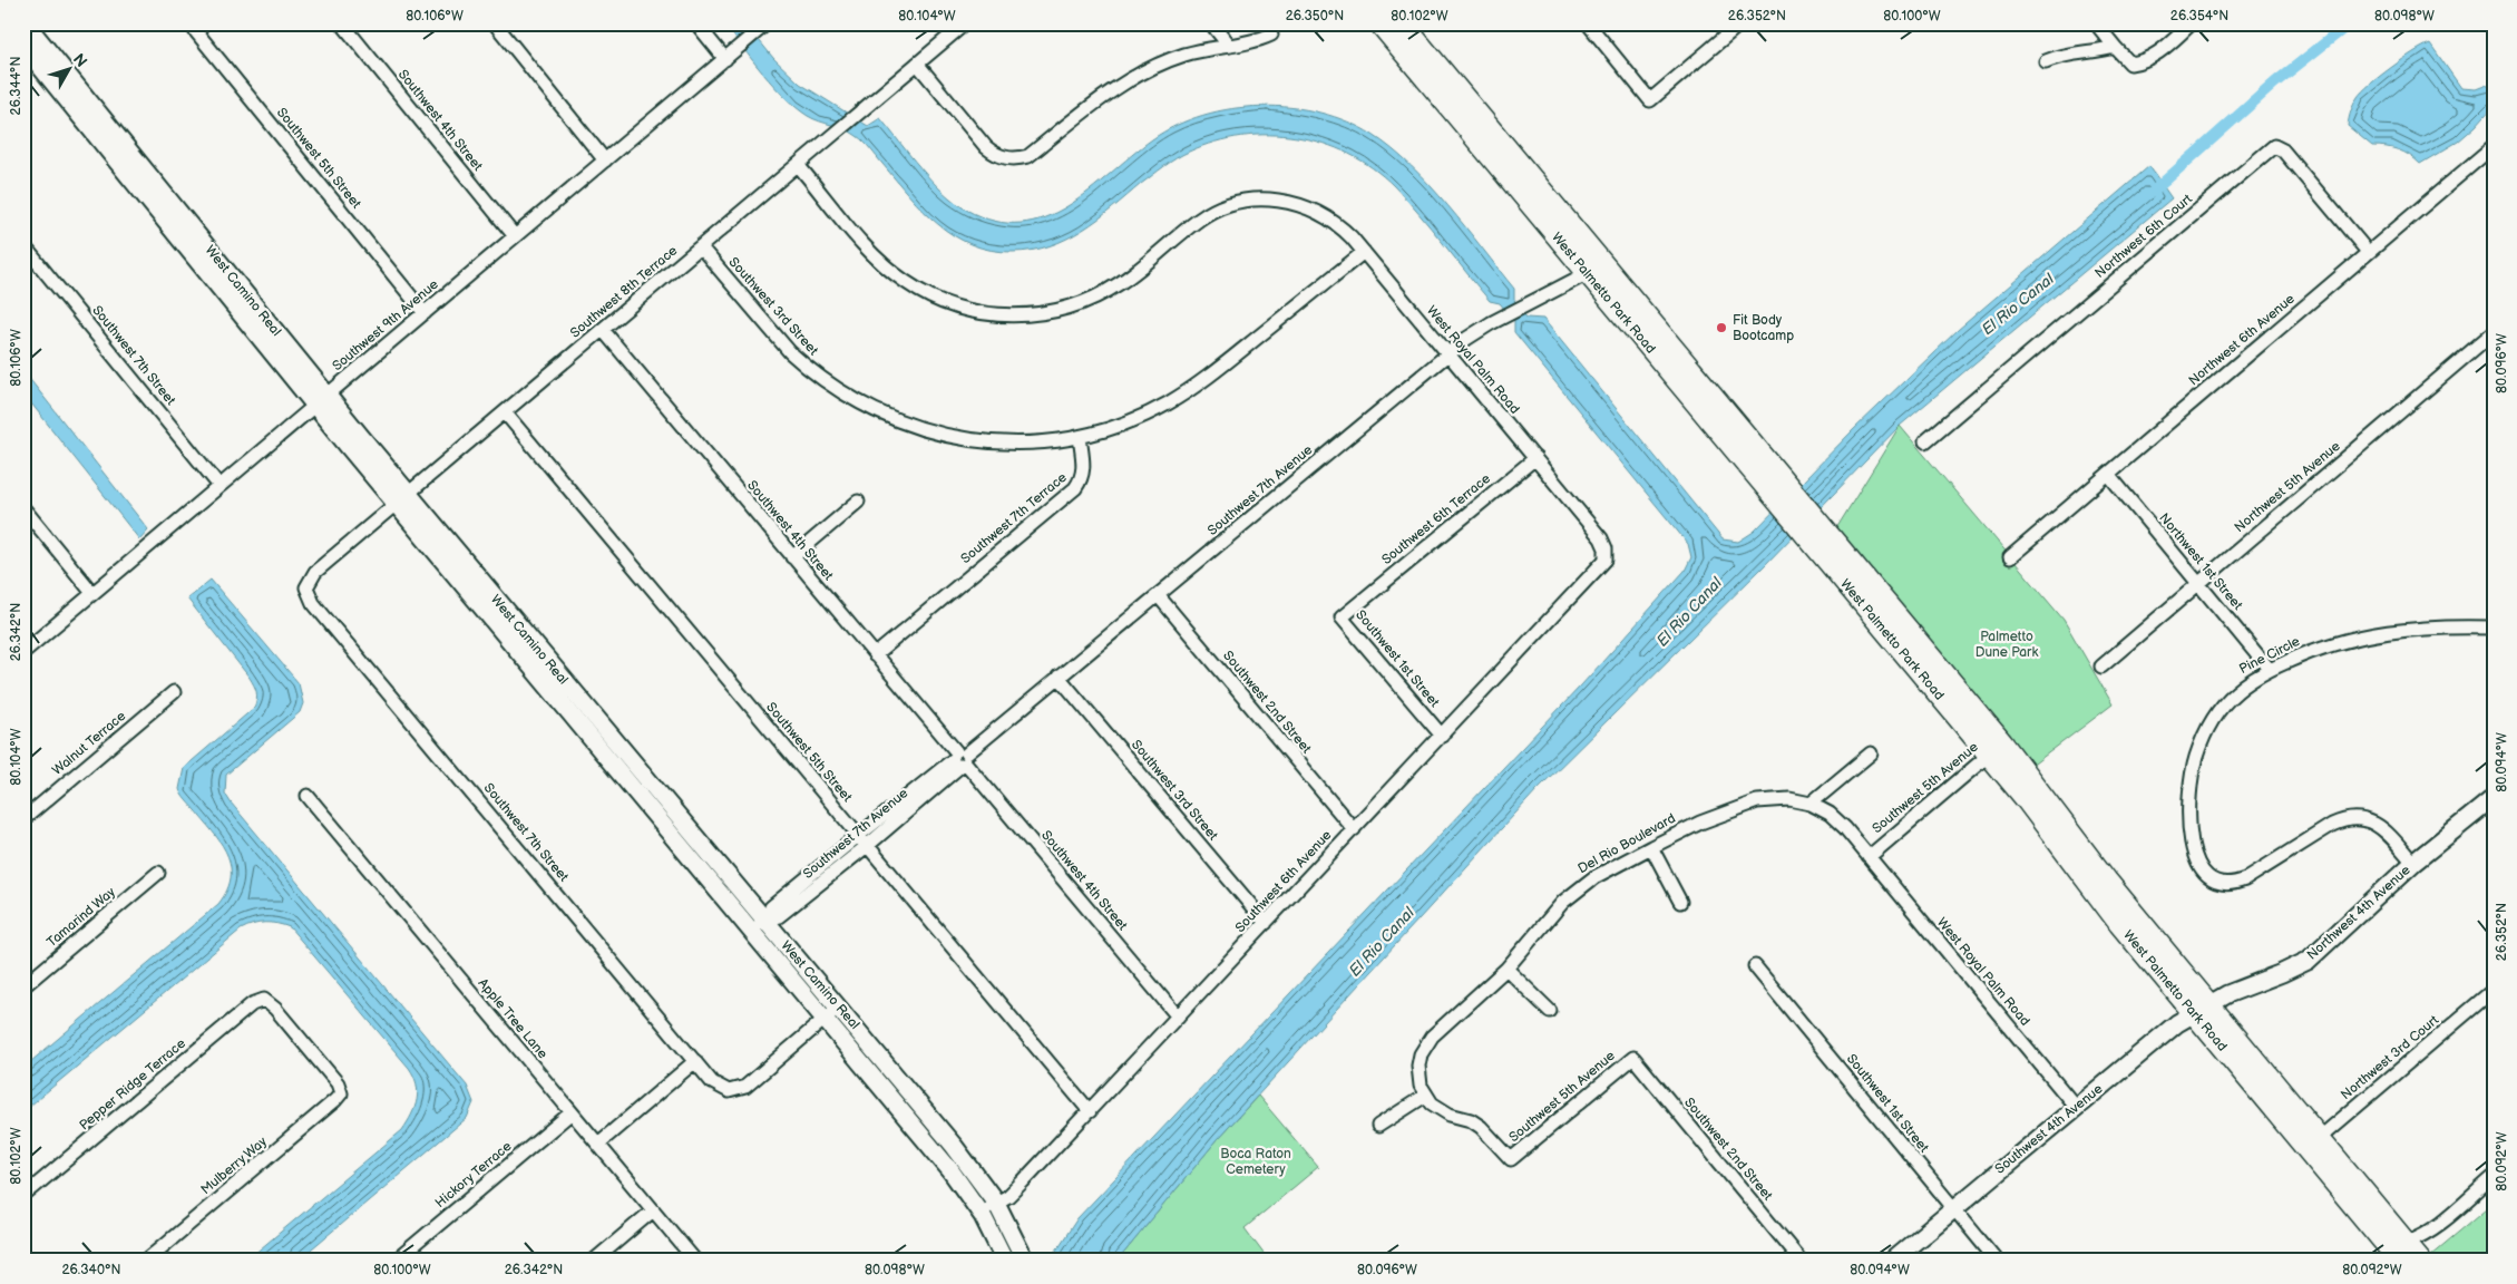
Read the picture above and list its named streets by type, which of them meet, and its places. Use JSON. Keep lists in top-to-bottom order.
{
  "streets": {
    "main road": ["West Palmetto Park Road"],
    "street": [
      "Southwest 4th Street",
      "Southwest 5th Street",
      "Northwest 6th Court",
      "West Camino Real",
      "Southwest 8th Terrace",
      "Southwest 3rd Street",
      "Southwest 9th Avenue",
      "Northwest 6th Avenue",
      "Southwest 7th Street",
      "West Royal Palm Road",
      "Northwest 5th Avenue",
      "Southwest 7th Avenue",
      "Southwest 7th Terrace",
      "Southwest 6th Terrace",
      "Northwest 1st Street",
      "Pine Circle",
      "Southwest 1st Street",
      "Southwest 2nd Street",
      "Walnut Terrace",
      "Southwest 5th Avenue",
      "Del Rio Boulevard",
      "Southwest 6th Avenue",
      "Northwest 4th Avenue",
      "Tamarind Way",
      "Apple Tree Lane",
      "Northwest 3rd Court",
      "Pepper Ridge Terrace",
      "Southwest 4th Avenue",
      "Mulberry Way",
      "Hickory Terrace"
    ]
  },
  "crossings": [
    ["Southwest 4th Street", "Southwest 8th Terrace"],
    ["Southwest 4th Street", "Southwest 9th Avenue"],
    ["Southwest 4th Street", "Southwest 7th Avenue"],
    ["Southwest 4th Street", "Southwest 7th Terrace"],
    ["Southwest 4th Street", "Southwest 6th Avenue"],
    ["Southwest 5th Street", "Southwest 8th Terrace"],
    ["Southwest 5th Street", "Southwest 9th Avenue"],
    ["Southwest 5th Street", "Southwest 7th Avenue"],
    ["Southwest 5th Street", "Southwest 6th Avenue"],
    ["Northwest 6th Court", "Northwest 6th Avenue"],
    ["West Camino Real", "Southwest 8th Terrace"],
    ["West Camino Real", "Southwest 9th Avenue"],
    ["West Camino Real", "Southwest 7th Street"],
    ["West Camino Real", "Southwest 7th Avenue"],
    ["West Camino Real", "Southwest 6th Avenue"],
    ["Southwest 8th Terrace", "Southwest 3rd Street"],
    ["Southwest 8th Terrace", "Southwest 7th Street"],
    ["Southwest 8th Terrace", "West Royal Palm Road"],
    ["West Palmetto Park Road", "Southwest 7th Avenue"],
    ["West Palmetto Park Road", "Southwest 5th Avenue"],
    ["West Palmetto Park Road", "Northwest 4th Avenue"],
    ["West Palmetto Park Road", "Northwest 3rd Court"],
    ["West Palmetto Park Road", "Southwest 4th Avenue"],
    ["Southwest 3rd Street", "Southwest 7th Avenue"],
    ["Southwest 3rd Street", "Southwest 7th Terrace"],
    ["Southwest 3rd Street", "Southwest 6th Avenue"],
    ["Southwest 9th Avenue", "Southwest 7th Street"],
    ["Northwest 6th Avenue", "Northwest 1st Street"],
    ["West Royal Palm Road", "Southwest 7th Avenue"],
    ["West Royal Palm Road", "Southwest 6th Terrace"],
    ["West Royal Palm Road", "Southwest 5th Avenue"],
    ["West Royal Palm Road", "Del Rio Boulevard"],
    ["West Royal Palm Road", "Southwest 6th Avenue"],
    ["West Royal Palm Road", "Southwest 4th Avenue"],
    ["Northwest 5th Avenue", "Northwest 1st Street"],
    ["Southwest 7th Avenue", "Southwest 2nd Street"],
    ["Southwest 6th Terrace", "Southwest 1st Street"],
    ["Northwest 1st Street", "Pine Circle"],
    ["Pine Circle", "Northwest 4th Avenue"],
    ["Southwest 1st Street", "Southwest 6th Avenue"],
    ["Southwest 1st Street", "Southwest 4th Avenue"],
    ["Southwest 2nd Street", "Southwest 5th Avenue"],
    ["Southwest 2nd Street", "Southwest 6th Avenue"],
    ["Southwest 5th Avenue", "Del Rio Boulevard"],
    ["Northwest 4th Avenue", "Southwest 4th Avenue"],
    ["Apple Tree Lane", "Hickory Terrace"],
    ["Pepper Ridge Terrace", "Mulberry Way"]
  ],
  "water": ["El Rio Canal"],
  "parks": ["Palmetto Dune Park", "Boca Raton Cemetery"],
  "places": ["Fit Body Bootcamp"],
  "north": "top right",
  "coordinates": [
    "80.106°W",
    "80.104°W",
    "26.350°N",
    "80.102°W",
    "26.352°N",
    "80.100°W",
    "26.354°N",
    "80.098°W",
    "26.344°N",
    "80.096°W",
    "26.342°N",
    "80.094°W",
    "80.092°W",
    "26.340°N"
  ]
}
